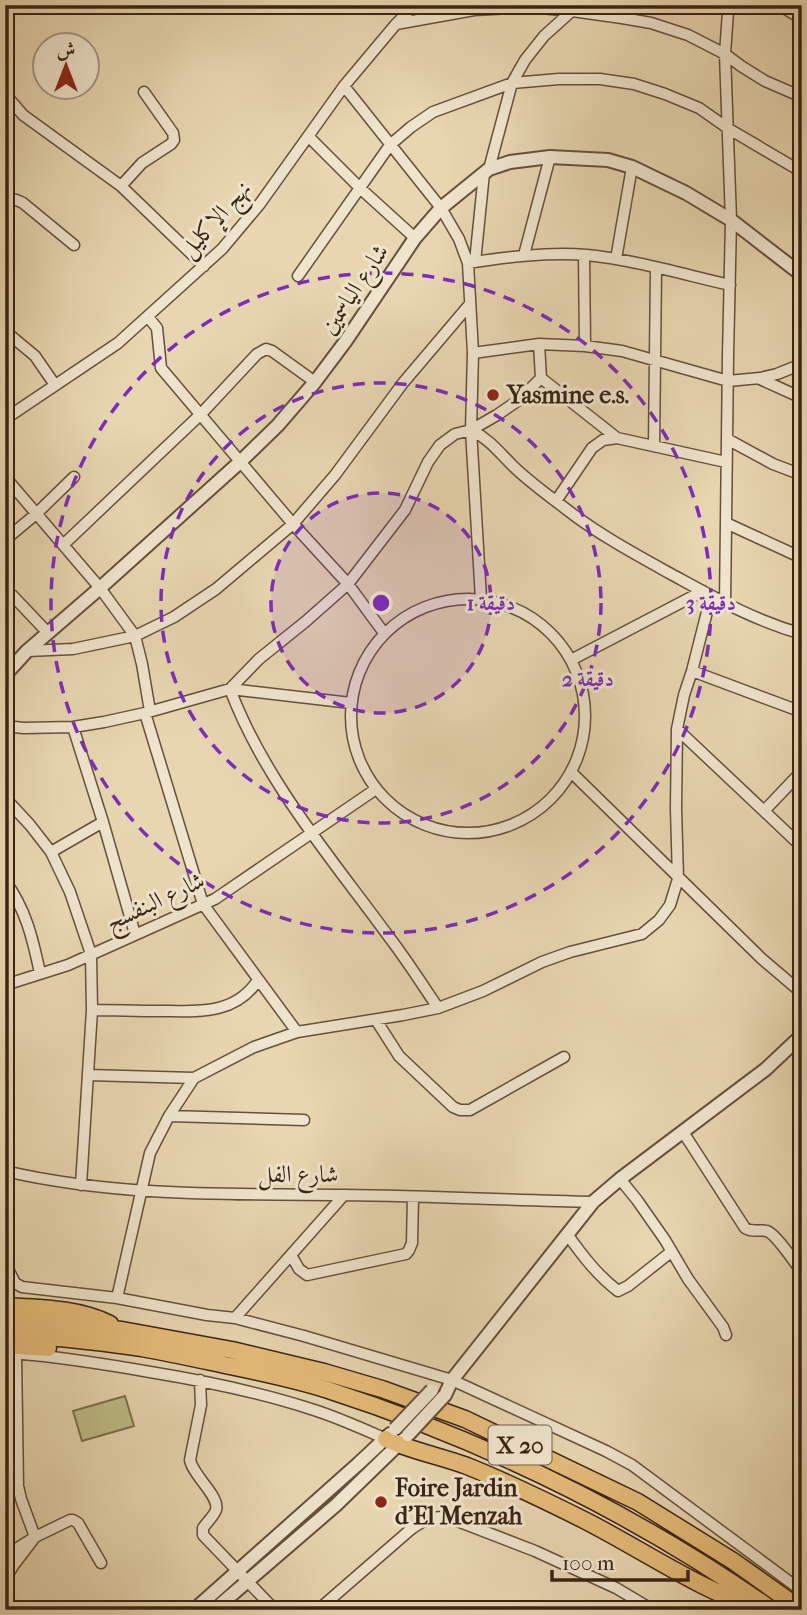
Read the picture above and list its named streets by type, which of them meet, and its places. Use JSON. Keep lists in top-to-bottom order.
{
  "streets": {
    "highway": ["X 20"],
    "street": [
      "نهج الإكليل",
      "شارع الياسمين",
      "شارع البنفسج",
      "شارع الفل"
    ]
  },
  "places": ["Yasmine e.s.", "Foire Jardin d'El Menzah"],
  "scale_bar": "100 m",
  "north": "top",
  "rings": ["1 دقيقة", "3 دقيقة", "2 دقيقة"]
}
